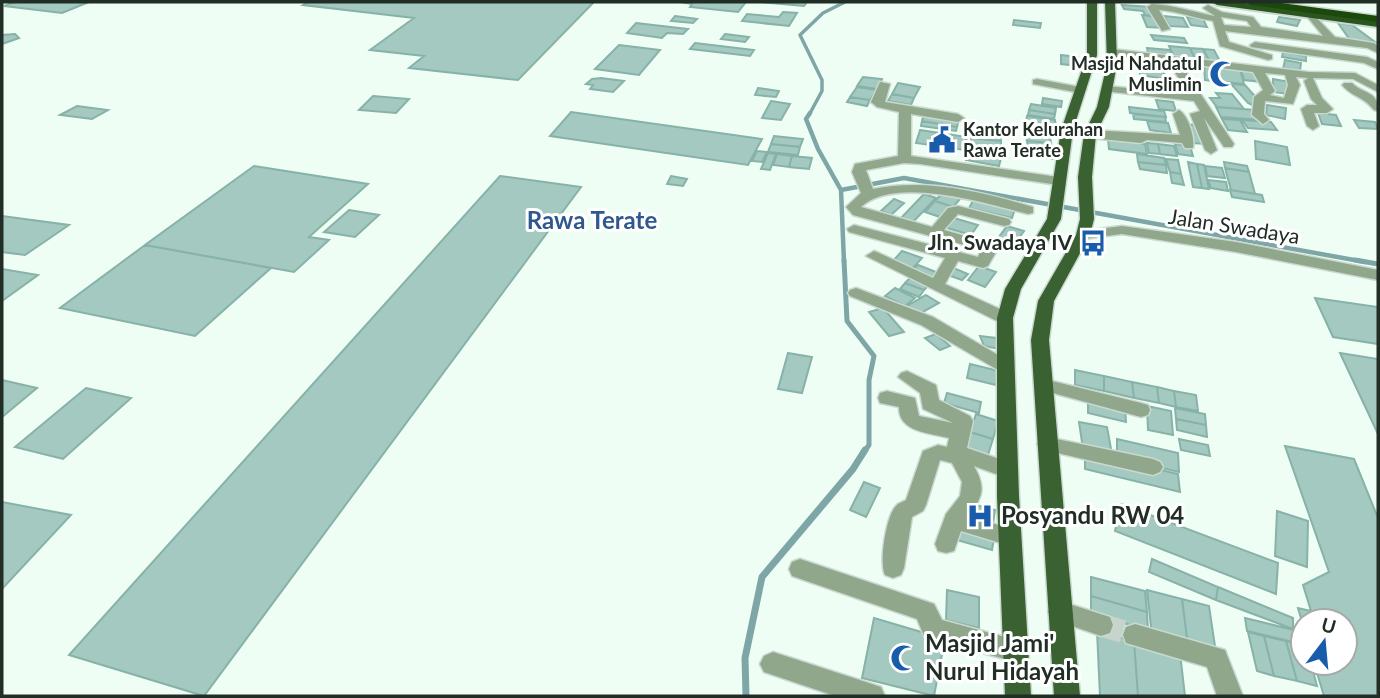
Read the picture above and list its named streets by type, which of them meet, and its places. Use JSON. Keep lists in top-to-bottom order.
{
  "streets": {
    "street": ["Jalan Swadaya"]
  },
  "districts": ["Rawa Terate"],
  "places": {
    "mosque": ["Masjid Nahdatul Muslimin", "Masjid Jami' Nurul Hidayah"],
    "public building": ["Kantor Kelurahan Rawa Terate"],
    "bus stop": ["Jln. Swadaya IV"],
    "hospital": ["Posyandu RW 04"]
  },
  "north": "top"
}
